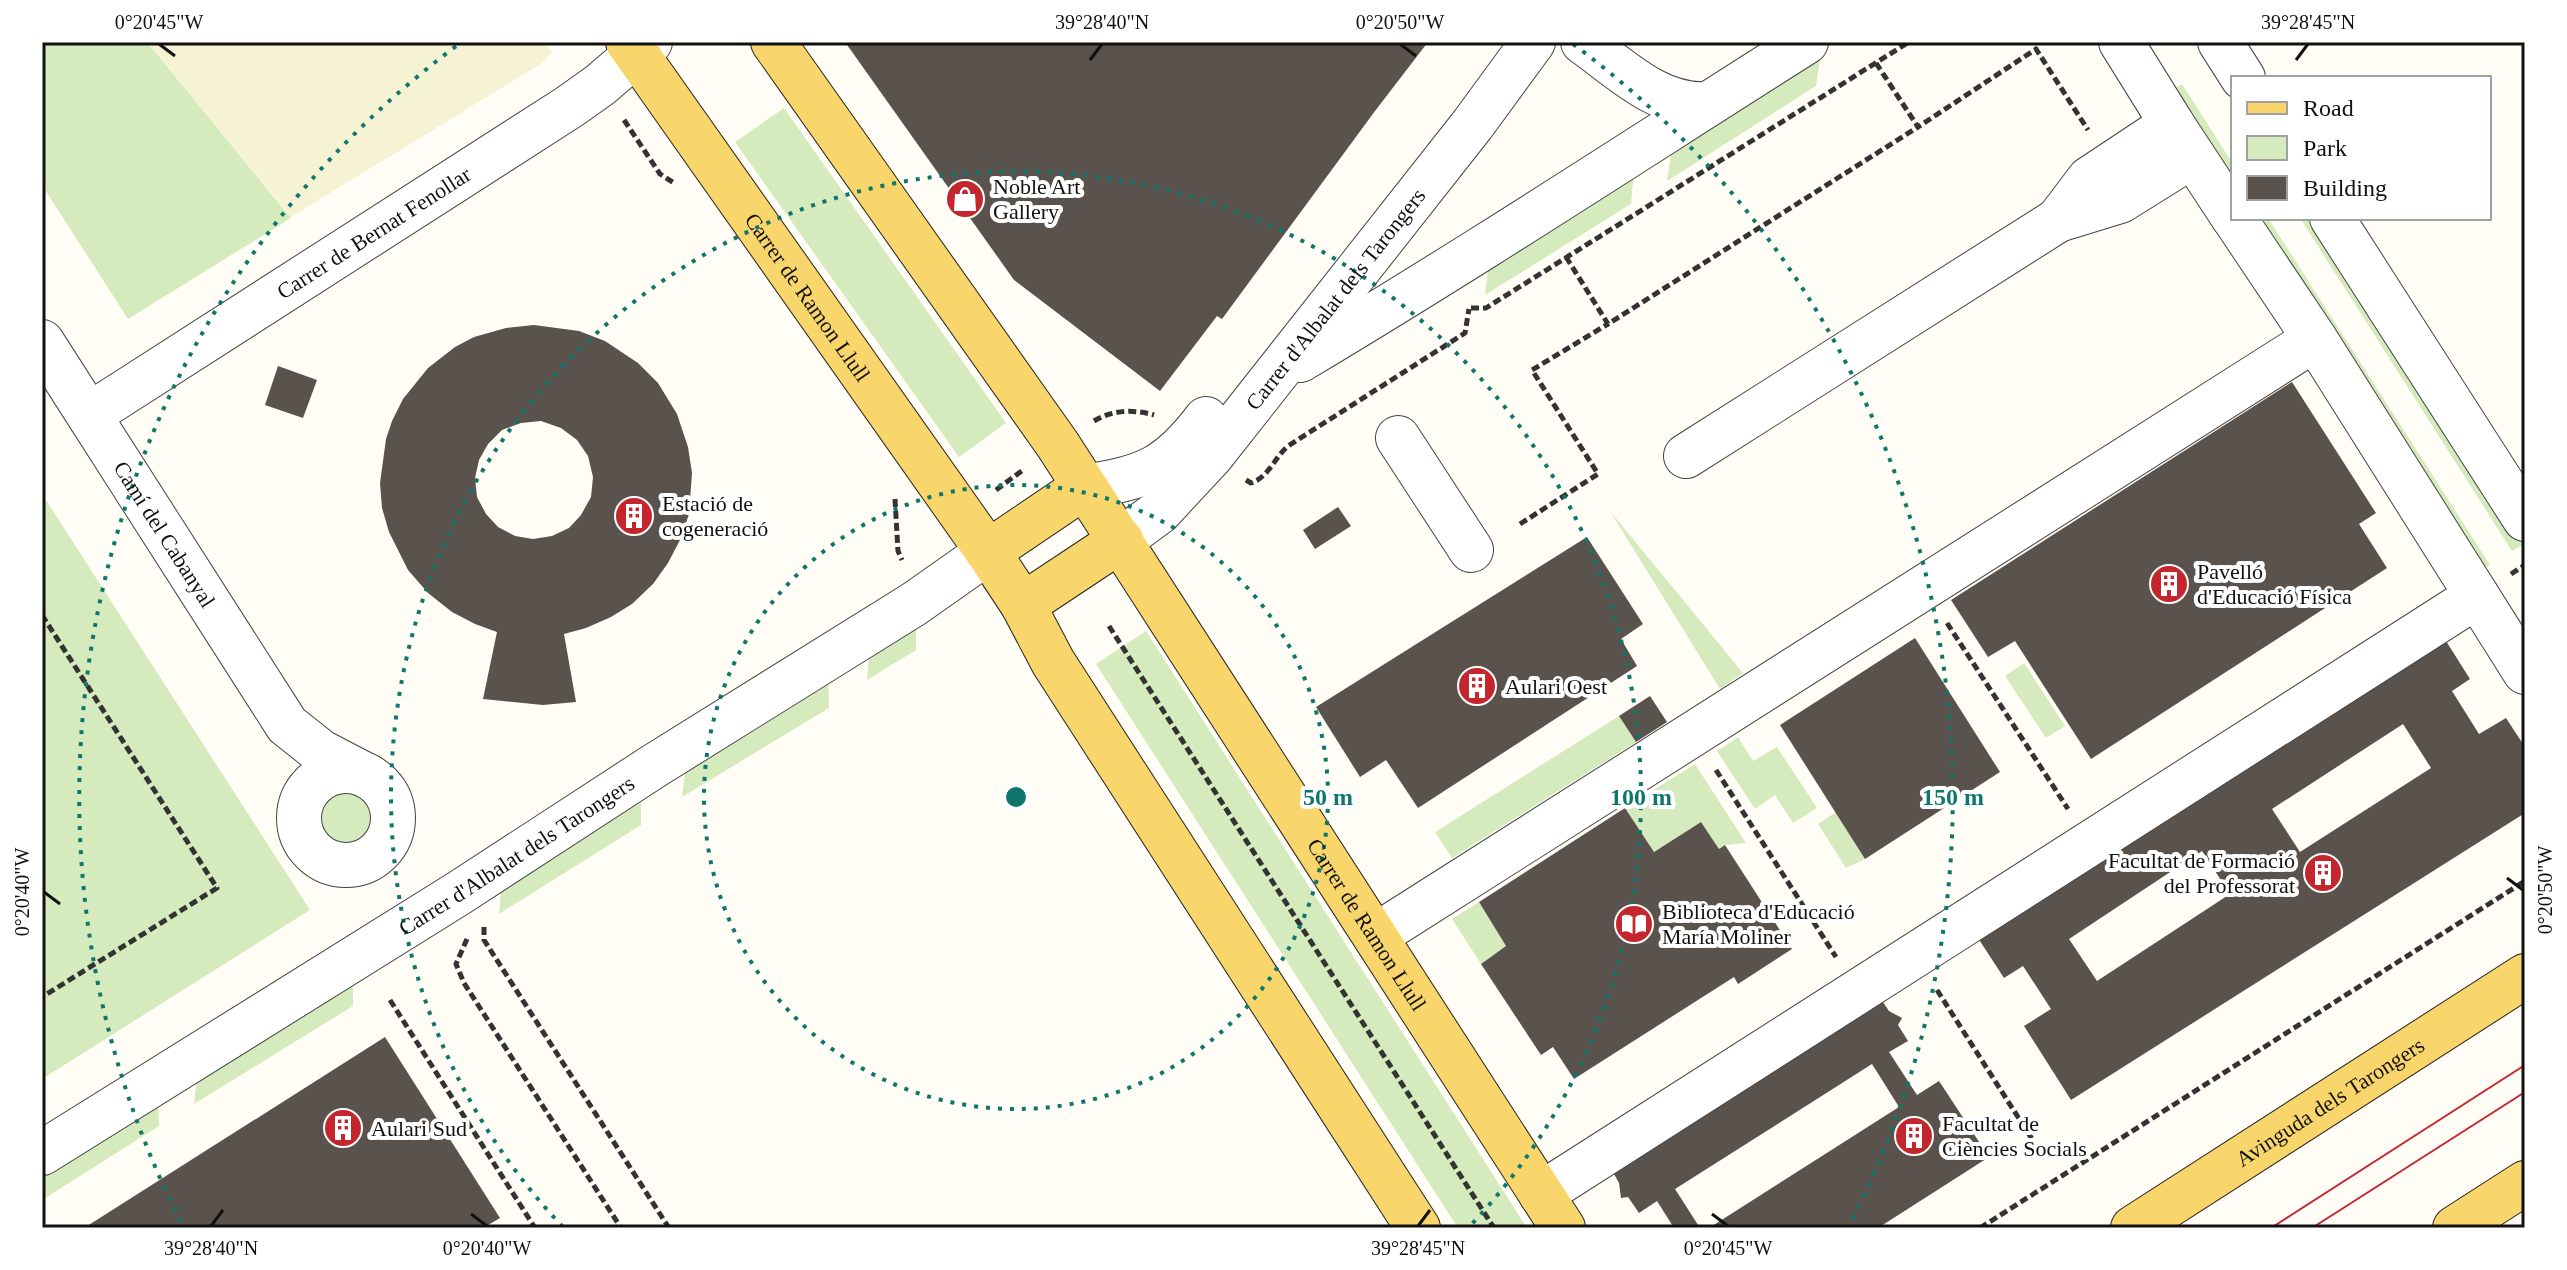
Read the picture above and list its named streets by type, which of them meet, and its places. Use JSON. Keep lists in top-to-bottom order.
{
  "streets": {
    "main road": ["Carrer de Ramon Llull", "Avinguda dels Tarongers"],
    "street": ["Carrer de Bernat Fenollar", "Carrer d'Albalat dels Tarongers", "Camí del Cabanyal"]
  },
  "crossings": [
    ["Carrer de Bernat Fenollar", "Carrer de Ramon Llull"],
    ["Carrer de Bernat Fenollar", "Camí del Cabanyal"],
    ["Carrer de Ramon Llull", "Carrer d'Albalat dels Tarongers"]
  ],
  "places": {
    "shop": ["Noble Art Gallery"],
    "building": [
      "Estació de cogeneració",
      "Pavelló d'Educació Física",
      "Aulari Oest",
      "Facultat de Formació del Professorat",
      "Aulari Sud",
      "Facultat de Ciències Socials"
    ],
    "library": ["Biblioteca d'Educació María Moliner"]
  },
  "legend": ["Road", "Park", "Building"],
  "coordinates": [
    "0°20'45\"W",
    "39°28'40\"N",
    "0°20'50\"W",
    "39°28'45\"N",
    "0°20'40\"W"
  ],
  "rings": ["50 m", "100 m", "150 m"]
}
